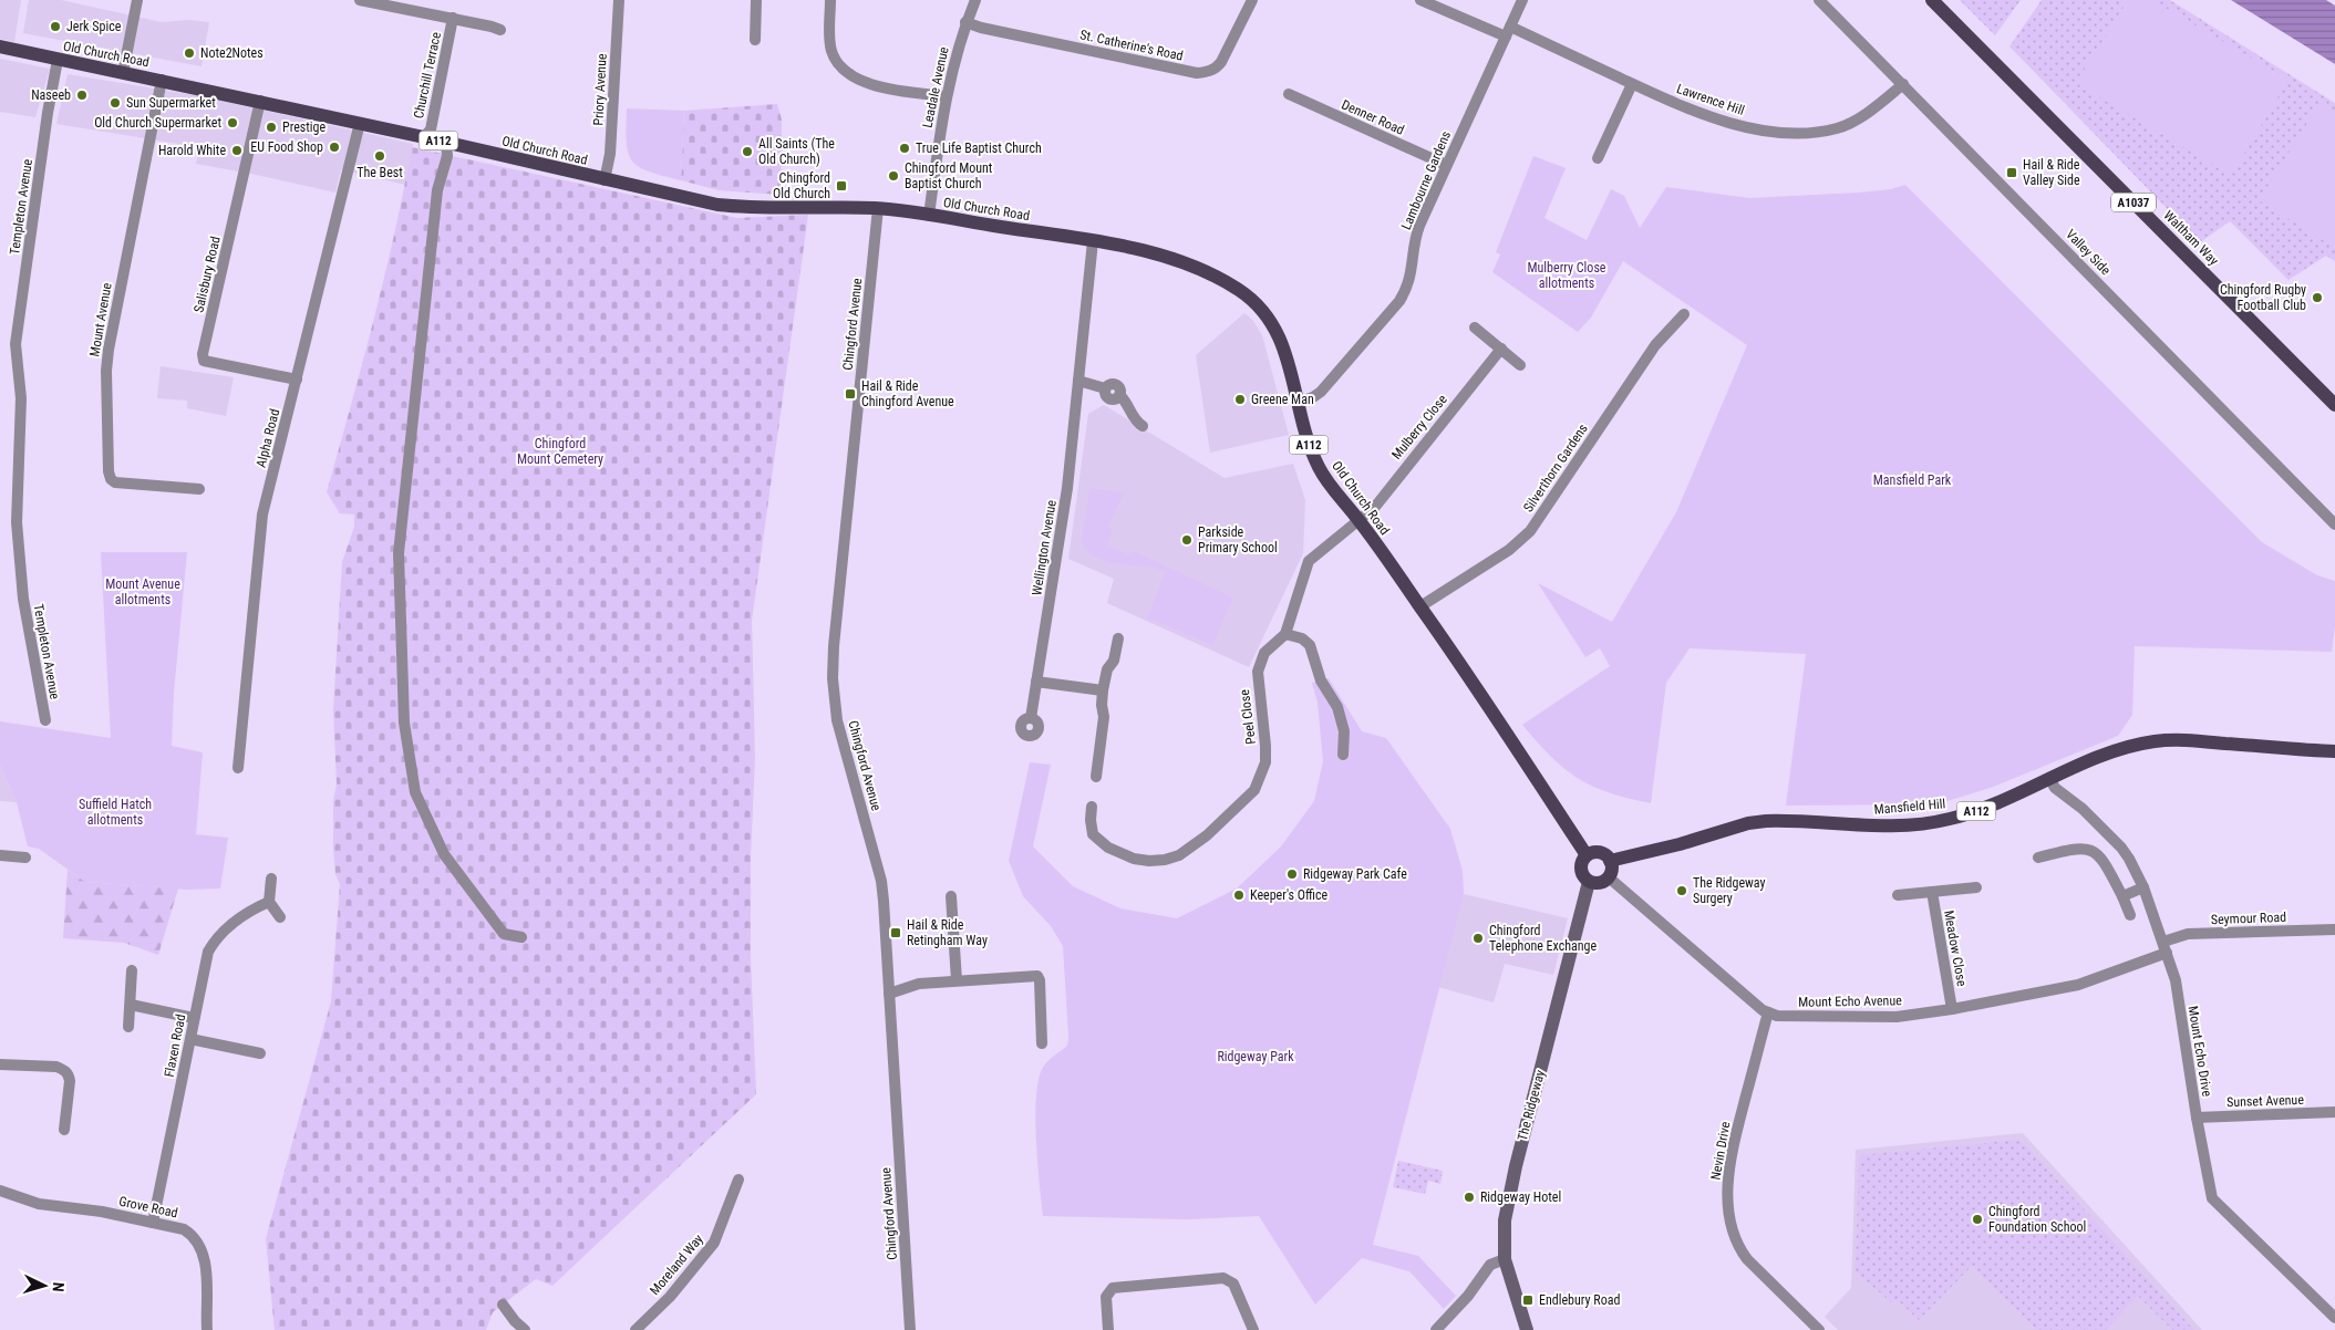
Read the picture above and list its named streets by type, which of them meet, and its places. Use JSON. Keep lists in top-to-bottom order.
{
  "streets": {
    "main road": [
      "Old Church Road",
      "A112",
      "A1037",
      "Waltham Way",
      "Mansfield Hill",
      "The Ridgeway"
    ],
    "street": [
      "St. Catherine's Road",
      "Churchill Terrace",
      "Leadale Avenue",
      "Priory Avenue",
      "Lawrence Hill",
      "Denner Road",
      "Lambourne Gardens",
      "Templeton Avenue",
      "Valley Side",
      "Salisbury Road",
      "Mount Avenue",
      "Chingford Avenue",
      "Mulberry Close",
      "Alpha Road",
      "Silverthorn Gardens",
      "Wellington Avenue",
      "Peel Close",
      "Seymour Road",
      "Meadow Close",
      "Mount Echo Avenue",
      "Flaxen Road",
      "Mount Echo Drive",
      "Sunset Avenue",
      "Nevin Drive",
      "Grove Road",
      "Moreland Way"
    ]
  },
  "crossings": [
    ["St. Catherine's Road", "Leadale Avenue"],
    ["Old Church Road", "Churchill Terrace"],
    ["Old Church Road", "Leadale Avenue"],
    ["Old Church Road", "Priory Avenue"],
    ["Old Church Road", "A112"],
    ["Old Church Road", "Lambourne Gardens"],
    ["Old Church Road", "Templeton Avenue"],
    ["Old Church Road", "Salisbury Road"],
    ["Old Church Road", "Mount Avenue"],
    ["Old Church Road", "Chingford Avenue"],
    ["Old Church Road", "Mulberry Close"],
    ["Old Church Road", "Alpha Road"],
    ["Old Church Road", "Silverthorn Gardens"],
    ["Old Church Road", "Wellington Avenue"],
    ["Old Church Road", "Mansfield Hill"],
    ["Old Church Road", "The Ridgeway"],
    ["Lawrence Hill", "Lambourne Gardens"],
    ["Lawrence Hill", "Valley Side"],
    ["Denner Road", "Lambourne Gardens"],
    ["A112", "Mansfield Hill"],
    ["A112", "The Ridgeway"],
    ["Salisbury Road", "Alpha Road"],
    ["Mansfield Hill", "Mount Echo Drive"],
    ["Mansfield Hill", "The Ridgeway"],
    ["Seymour Road", "Mount Echo Avenue"],
    ["Seymour Road", "Mount Echo Drive"],
    ["Meadow Close", "Mount Echo Avenue"],
    ["Mount Echo Avenue", "Mount Echo Drive"],
    ["Mount Echo Avenue", "Nevin Drive"],
    ["Flaxen Road", "Grove Road"],
    ["Mount Echo Drive", "Sunset Avenue"]
  ],
  "parks": [
    "Mulberry Close allotments",
    "Chingford Mount Cemetery",
    "Mansfield Park",
    "Mount Avenue allotments",
    "Suffield Hatch allotments",
    "Ridgeway Park"
  ],
  "places": {
    "other": [
      "Jerk Spice",
      "Note2Notes",
      "Naseeb",
      "Sun Supermarket",
      "Old Church Supermarket",
      "Prestige",
      "EU Food Shop",
      "True Life Baptist Church",
      "Harold White",
      "All Saints (The Old Church)",
      "The Best",
      "Chingford Mount Baptist Church",
      "Chingford Rugby Football Club",
      "Greene Man",
      "Parkside Primary School",
      "Ridgeway Park Cafe",
      "The Ridgeway Surgery",
      "Keeper's Office",
      "Chingford Telephone Exchange",
      "Ridgeway Hotel",
      "Chingford Foundation School"
    ],
    "transit": [
      "Hail & Ride Valley Side",
      "Chingford Old Church",
      "Hail & Ride Chingford Avenue",
      "Hail & Ride Retingham Way",
      "Endlebury Road"
    ]
  },
  "north": "right"
}
